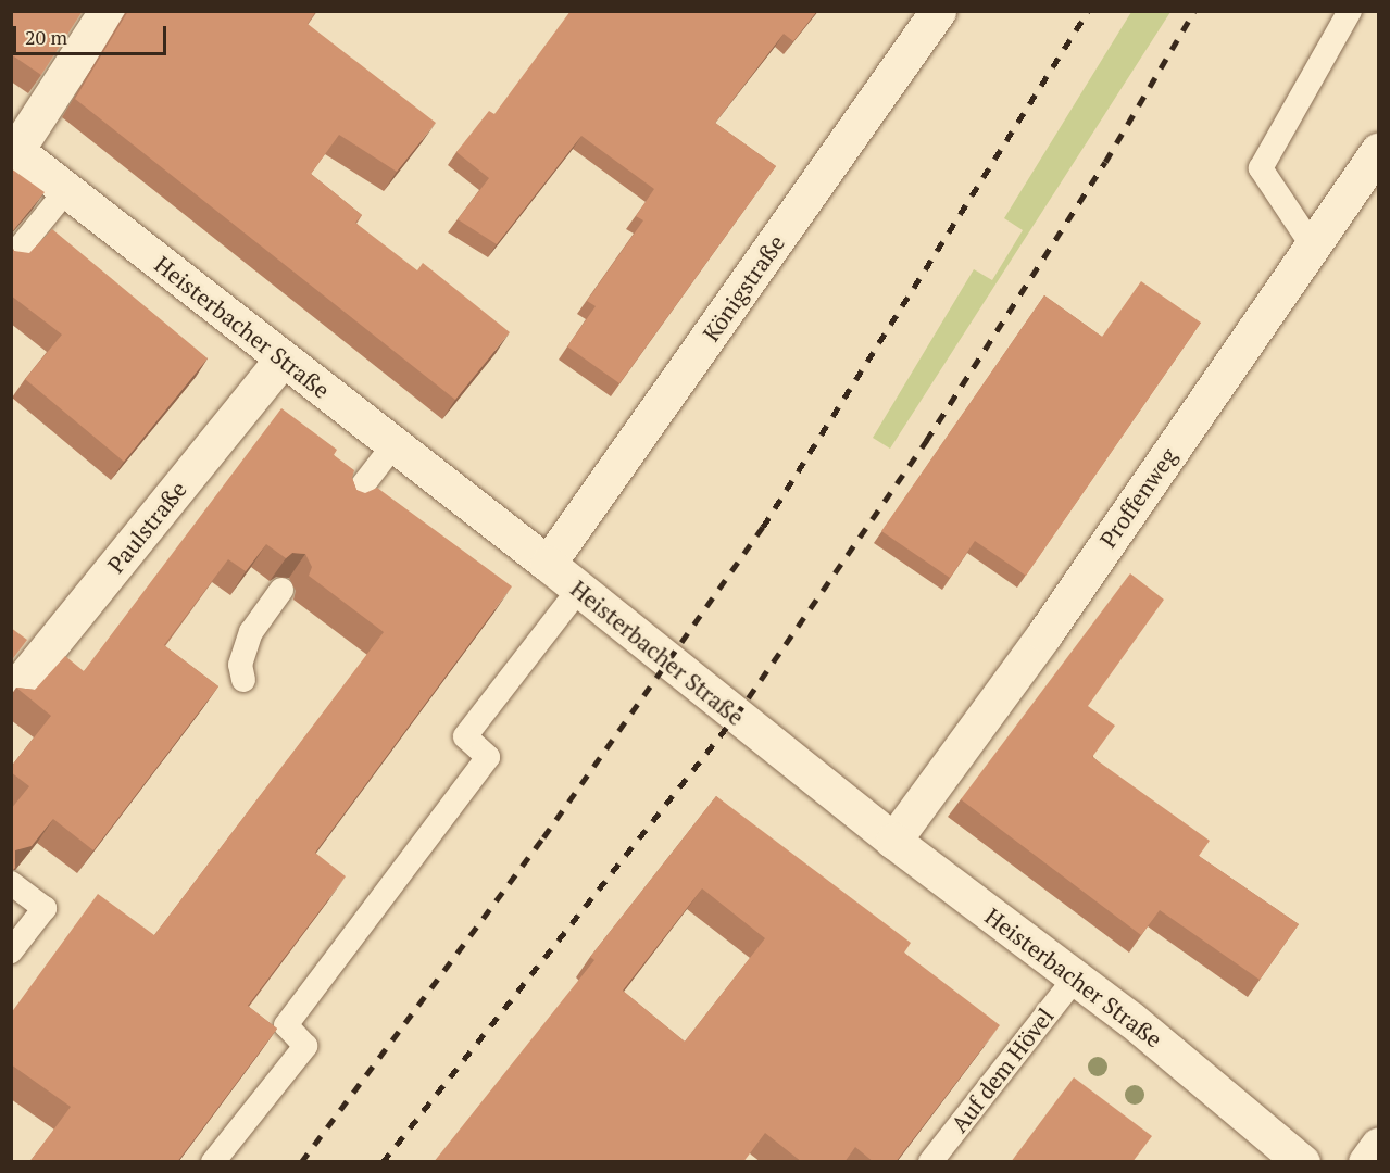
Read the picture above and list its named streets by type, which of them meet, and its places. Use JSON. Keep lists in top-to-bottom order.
{
  "streets": {
    "street": [
      "Königstraße",
      "Heisterbacher Straße",
      "Proffenweg",
      "Paulstraße"
    ],
    "lane": ["Auf dem Hövel"]
  },
  "crossings": [
    ["Königstraße", "Heisterbacher Straße"],
    ["Heisterbacher Straße", "Proffenweg"],
    ["Heisterbacher Straße", "Paulstraße"],
    ["Heisterbacher Straße", "Auf dem Hövel"]
  ],
  "scale_bar": "20 m"
}
